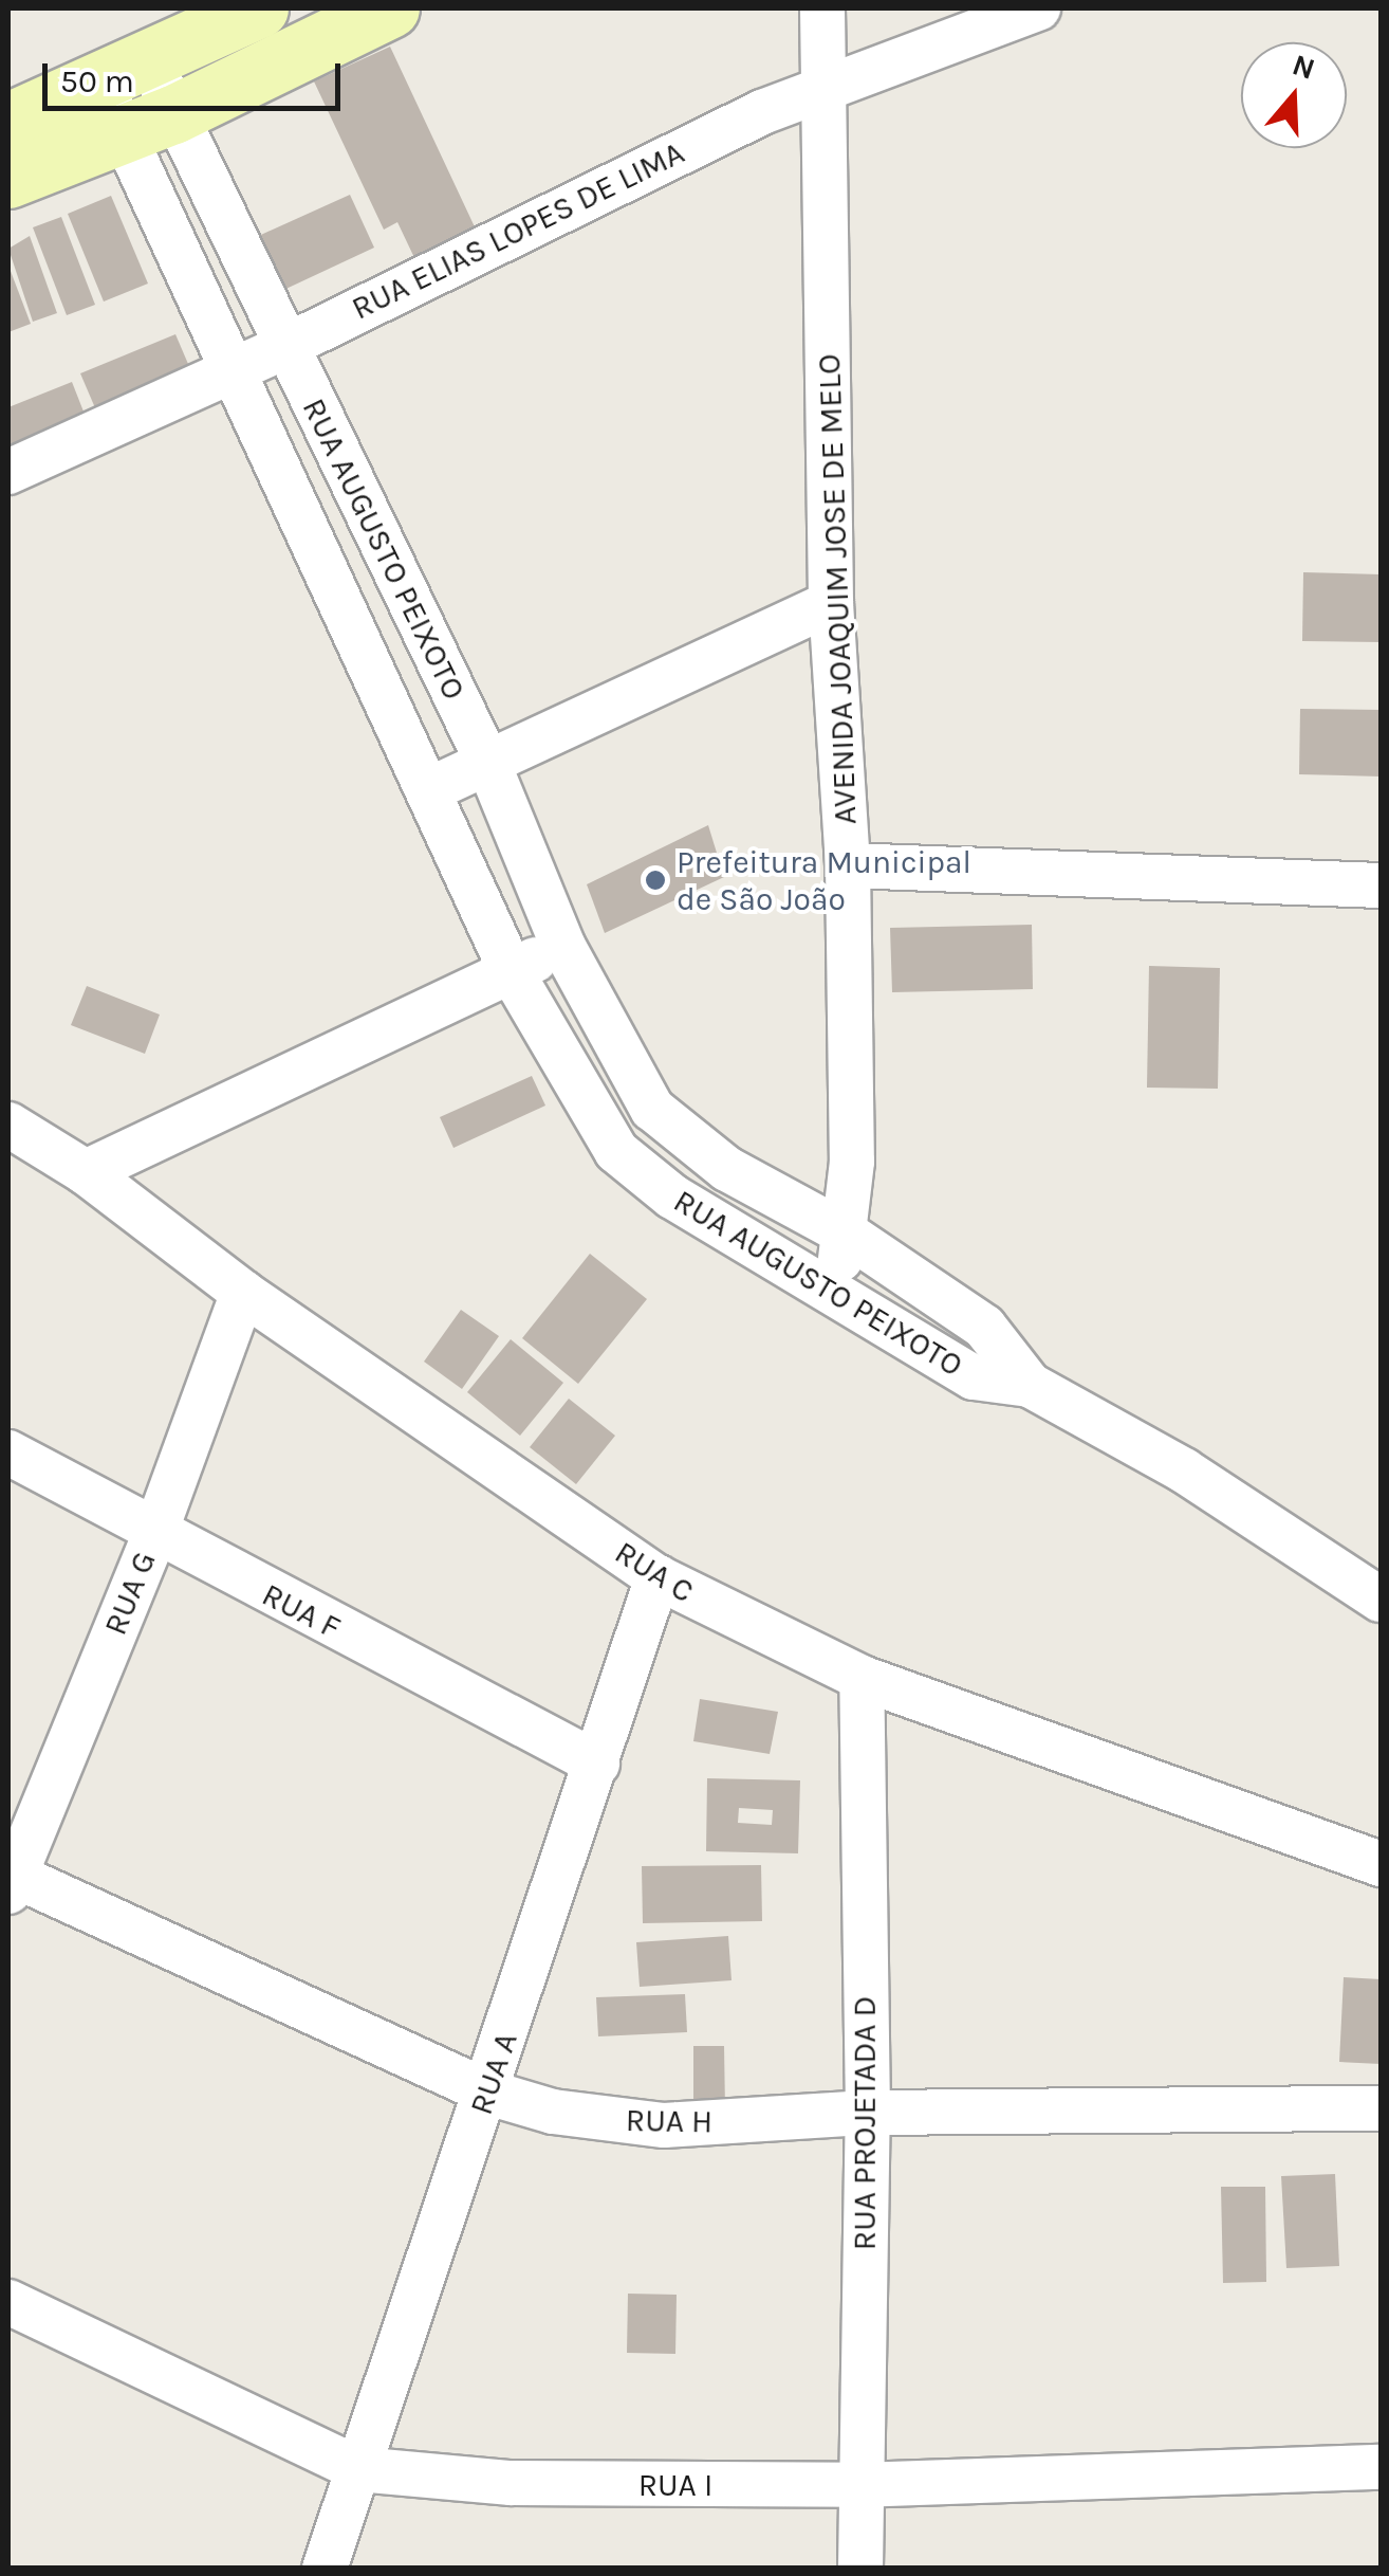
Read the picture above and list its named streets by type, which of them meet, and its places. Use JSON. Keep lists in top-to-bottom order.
{
  "streets": {
    "street": [
      "RUA ELIAS LOPES DE LIMA",
      "RUA AUGUSTO PEIXOTO",
      "AVENIDA JOAQUIM JOSE DE MELO",
      "RUA C",
      "RUA G",
      "RUA F",
      "RUA A",
      "RUA H",
      "RUA PROJETADA D",
      "RUA I"
    ]
  },
  "crossings": [
    ["RUA ELIAS LOPES DE LIMA", "RUA AUGUSTO PEIXOTO"],
    ["RUA ELIAS LOPES DE LIMA", "AVENIDA JOAQUIM JOSE DE MELO"],
    ["RUA AUGUSTO PEIXOTO", "AVENIDA JOAQUIM JOSE DE MELO"],
    ["RUA C", "RUA G"],
    ["RUA C", "RUA A"],
    ["RUA C", "RUA PROJETADA D"],
    ["RUA G", "RUA F"],
    ["RUA G", "RUA H"],
    ["RUA F", "RUA A"],
    ["RUA A", "RUA H"],
    ["RUA A", "RUA I"],
    ["RUA H", "RUA PROJETADA D"],
    ["RUA PROJETADA D", "RUA I"]
  ],
  "places": ["Prefeitura Municipal de São João"],
  "scale_bar": "50 m",
  "north": "top"
}
